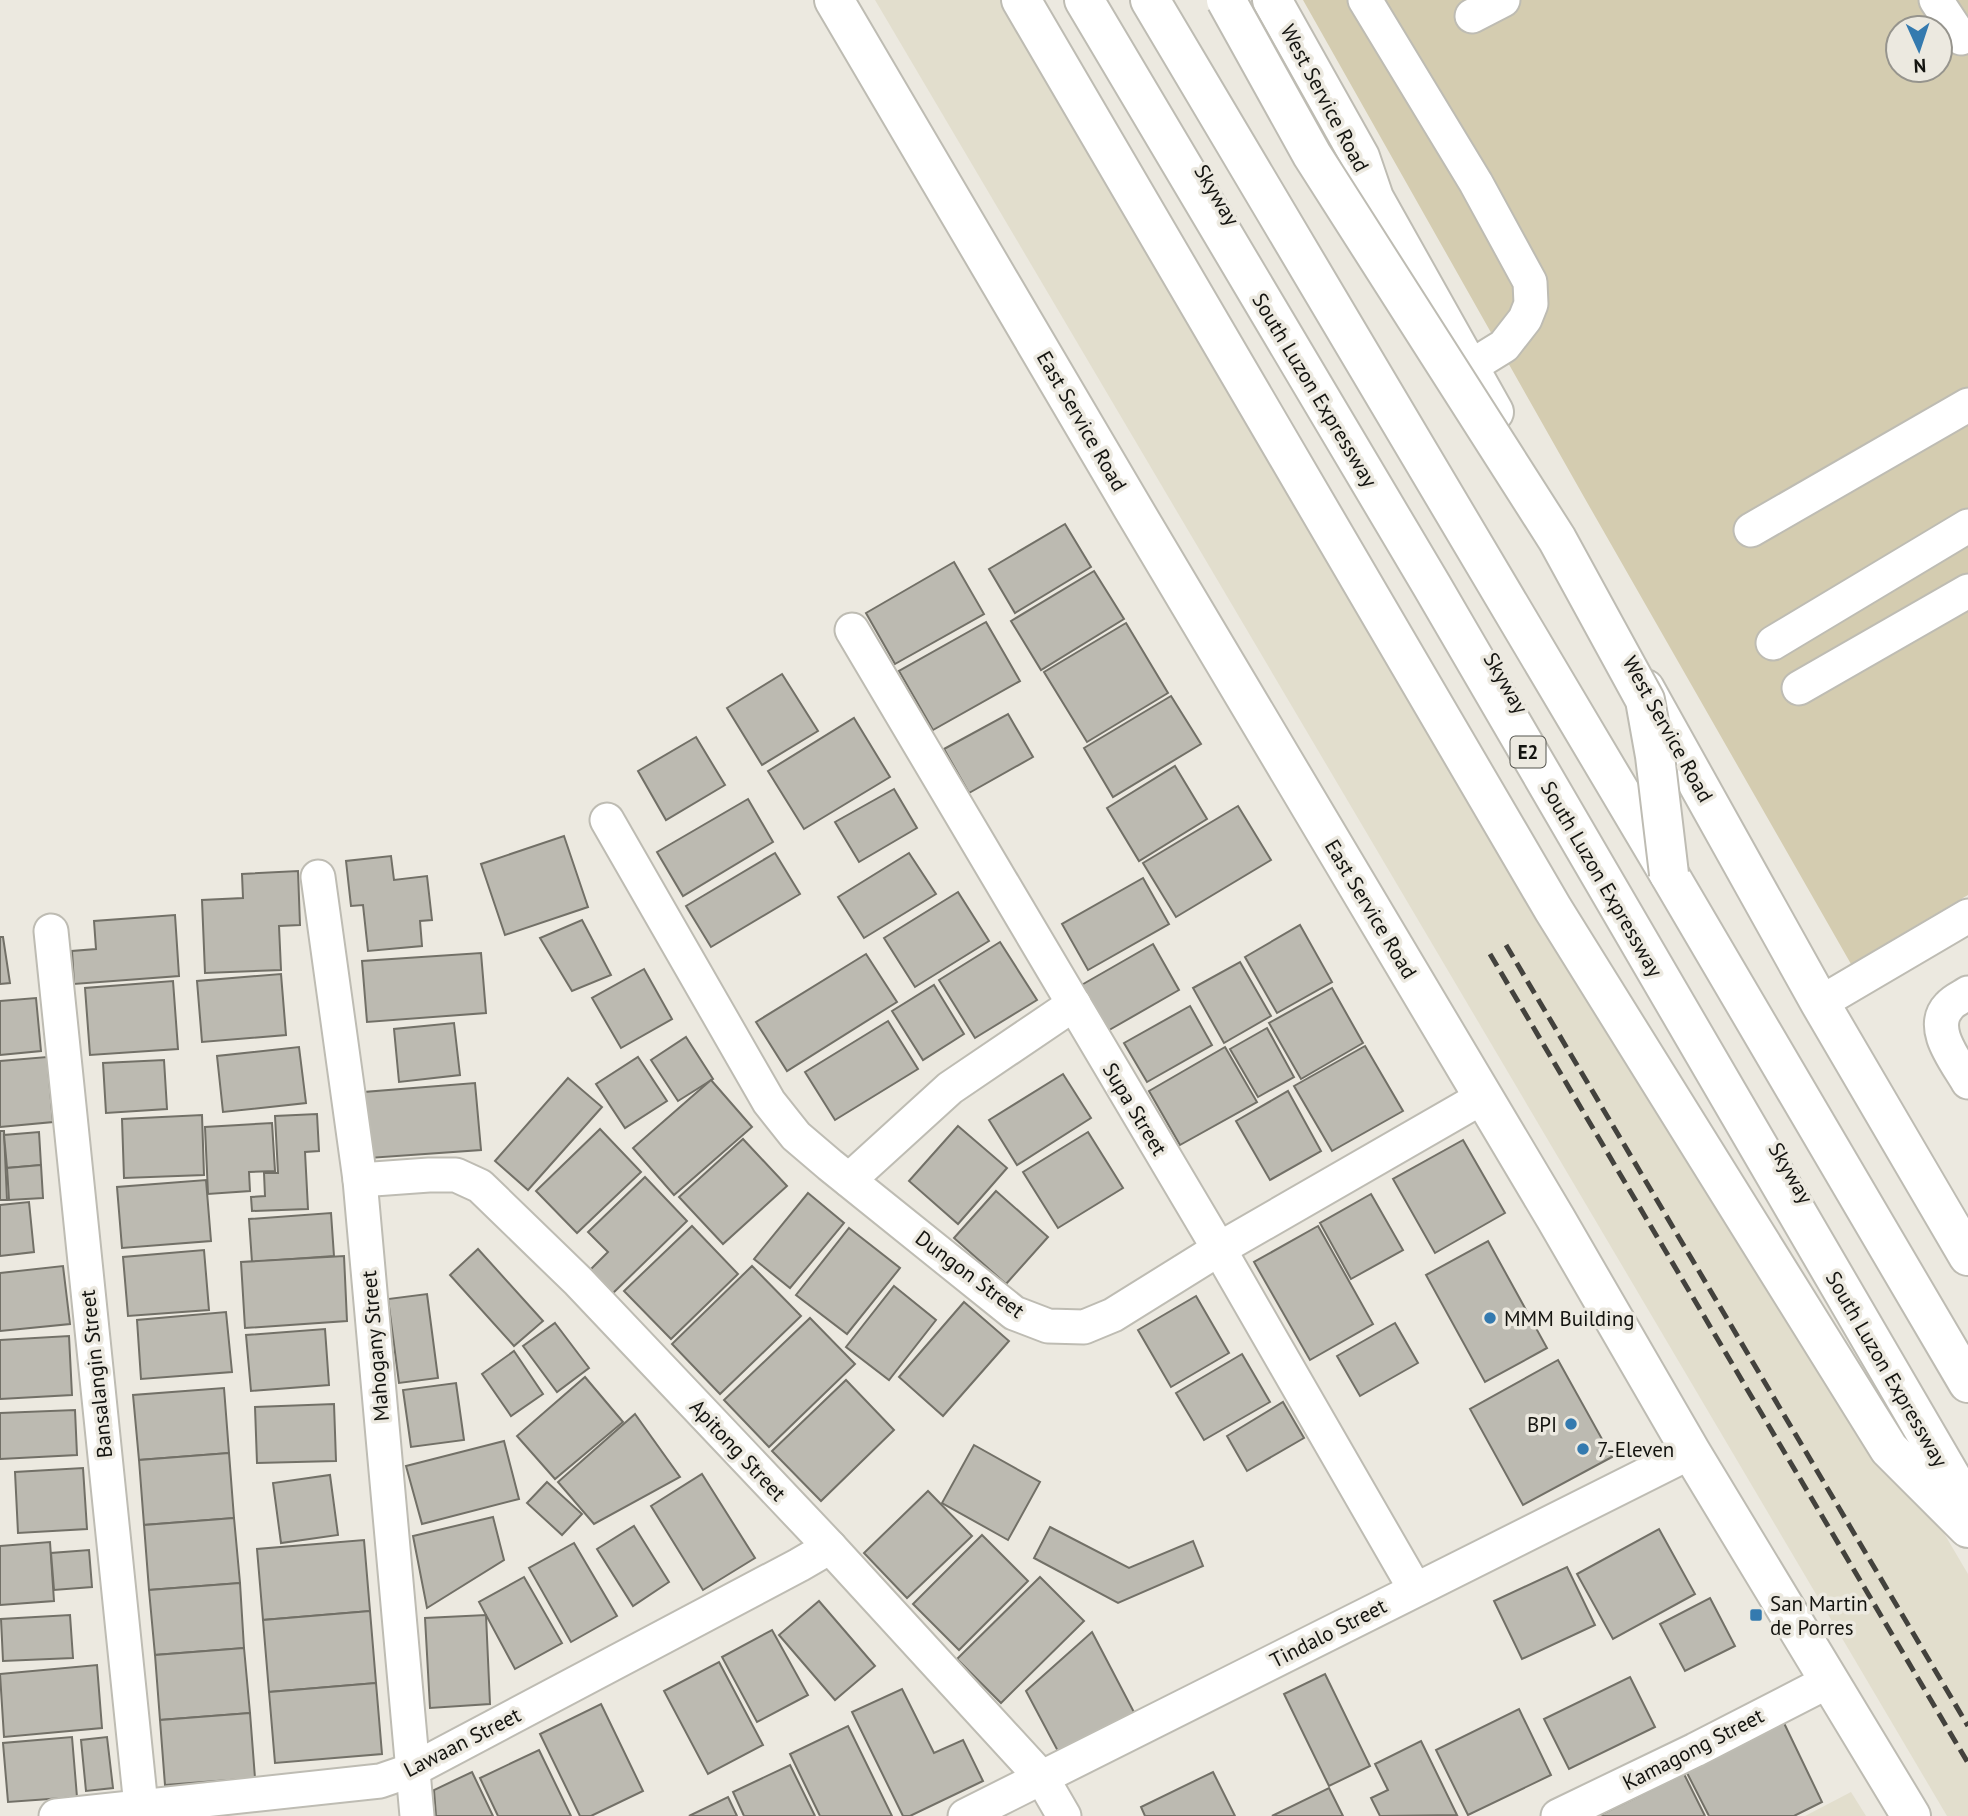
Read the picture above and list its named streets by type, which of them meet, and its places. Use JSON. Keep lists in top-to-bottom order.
{
  "streets": {
    "main road": [
      "West Service Road",
      "Skyway",
      "South Luzon Expressway",
      "East Service Road",
      "E2"
    ],
    "street": [
      "Supa Street",
      "Dungon Street",
      "Mahogany Street",
      "Bansalangin Street",
      "Apitong Street",
      "Tindalo Street",
      "Lawaan Street",
      "Kamagong Street"
    ]
  },
  "crossings": [
    ["East Service Road", "Dungon Street"],
    ["East Service Road", "Tindalo Street"],
    ["East Service Road", "Kamagong Street"],
    ["Supa Street", "Dungon Street"],
    ["Supa Street", "Tindalo Street"],
    ["Mahogany Street", "Apitong Street"],
    ["Mahogany Street", "Lawaan Street"],
    ["Bansalangin Street", "Lawaan Street"],
    ["Apitong Street", "Tindalo Street"],
    ["Apitong Street", "Lawaan Street"]
  ],
  "places": {
    "other": ["MMM Building", "BPI", "7-Eleven"],
    "transit": ["San Martin de Porres"]
  },
  "north": "bottom"
}
